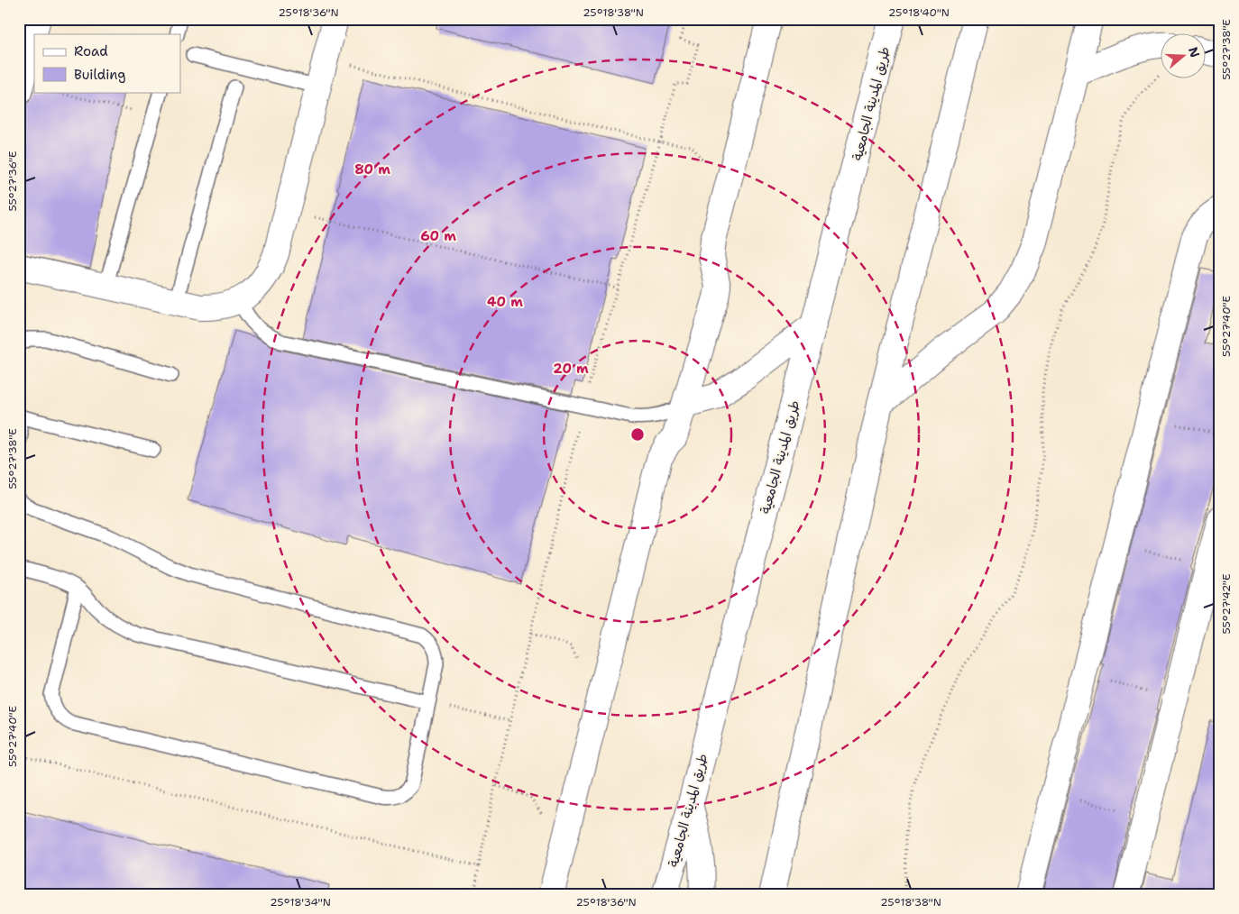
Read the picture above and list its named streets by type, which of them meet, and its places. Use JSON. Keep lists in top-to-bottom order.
{
  "streets": {
    "street": ["طريق المدينة الجامعية"]
  },
  "legend": ["Road", "Building"],
  "north": "right",
  "coordinates": [
    "25°18'36\"N",
    "25°18'38\"N",
    "25°18'40\"N",
    "55°27'38\"E",
    "55°27'36\"E",
    "55°27'40\"E",
    "55°27'42\"E",
    "25°18'34\"N"
  ],
  "rings": [
    "80 m",
    "60 m",
    "40 m",
    "20 m"
  ]
}
